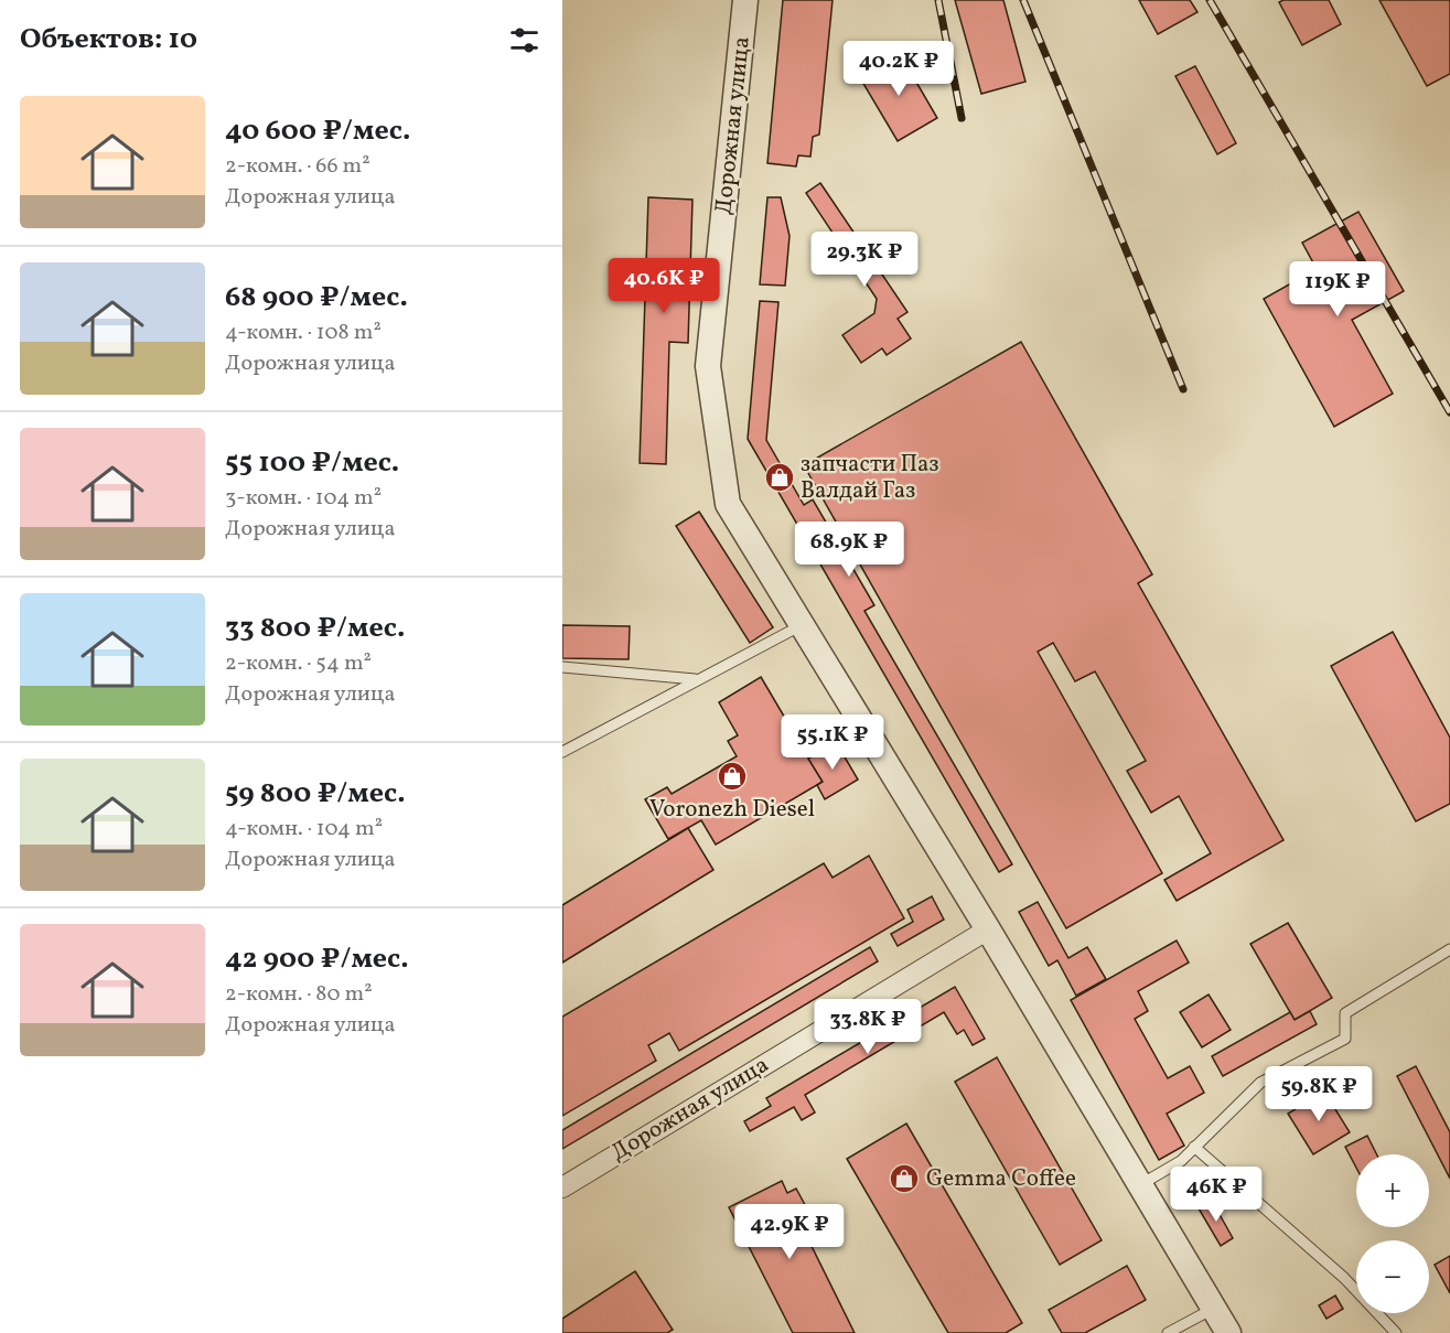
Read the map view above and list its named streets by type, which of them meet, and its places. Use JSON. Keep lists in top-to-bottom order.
{
  "streets": {
    "street": ["Дорожная улица"]
  },
  "places": {
    "shop": ["запчасти Паз Валдай Газ", "Voronezh Diesel", "Gemma Coffee"]
  },
  "page": {
    "heading": "Объектов: 10",
    "price": [
      "40.2K ₽",
      "29.3K ₽",
      "40.6K ₽",
      "119K ₽",
      "68.9K ₽",
      "55.1K ₽",
      "33.8K ₽",
      "59.8K ₽",
      "46K ₽",
      "42.9K ₽"
    ],
    "list": [
      {
        "name": "40 600 ₽/мес.",
        "note": "2-комн. · 66 m² · Дорожная улица"
      },
      {
        "name": "68 900 ₽/мес.",
        "note": "4-комн. · 108 m² · Дорожная улица"
      },
      {
        "name": "55 100 ₽/мес.",
        "note": "3-комн. · 104 m² · Дорожная улица"
      },
      {
        "name": "33 800 ₽/мес.",
        "note": "2-комн. · 54 m² · Дорожная улица"
      },
      {
        "name": "59 800 ₽/мес.",
        "note": "4-комн. · 104 m² · Дорожная улица"
      },
      {
        "name": "42 900 ₽/мес.",
        "note": "2-комн. · 80 m² · Дорожная улица"
      }
    ],
    "map_buttons": ["+", "−"]
  }
}
